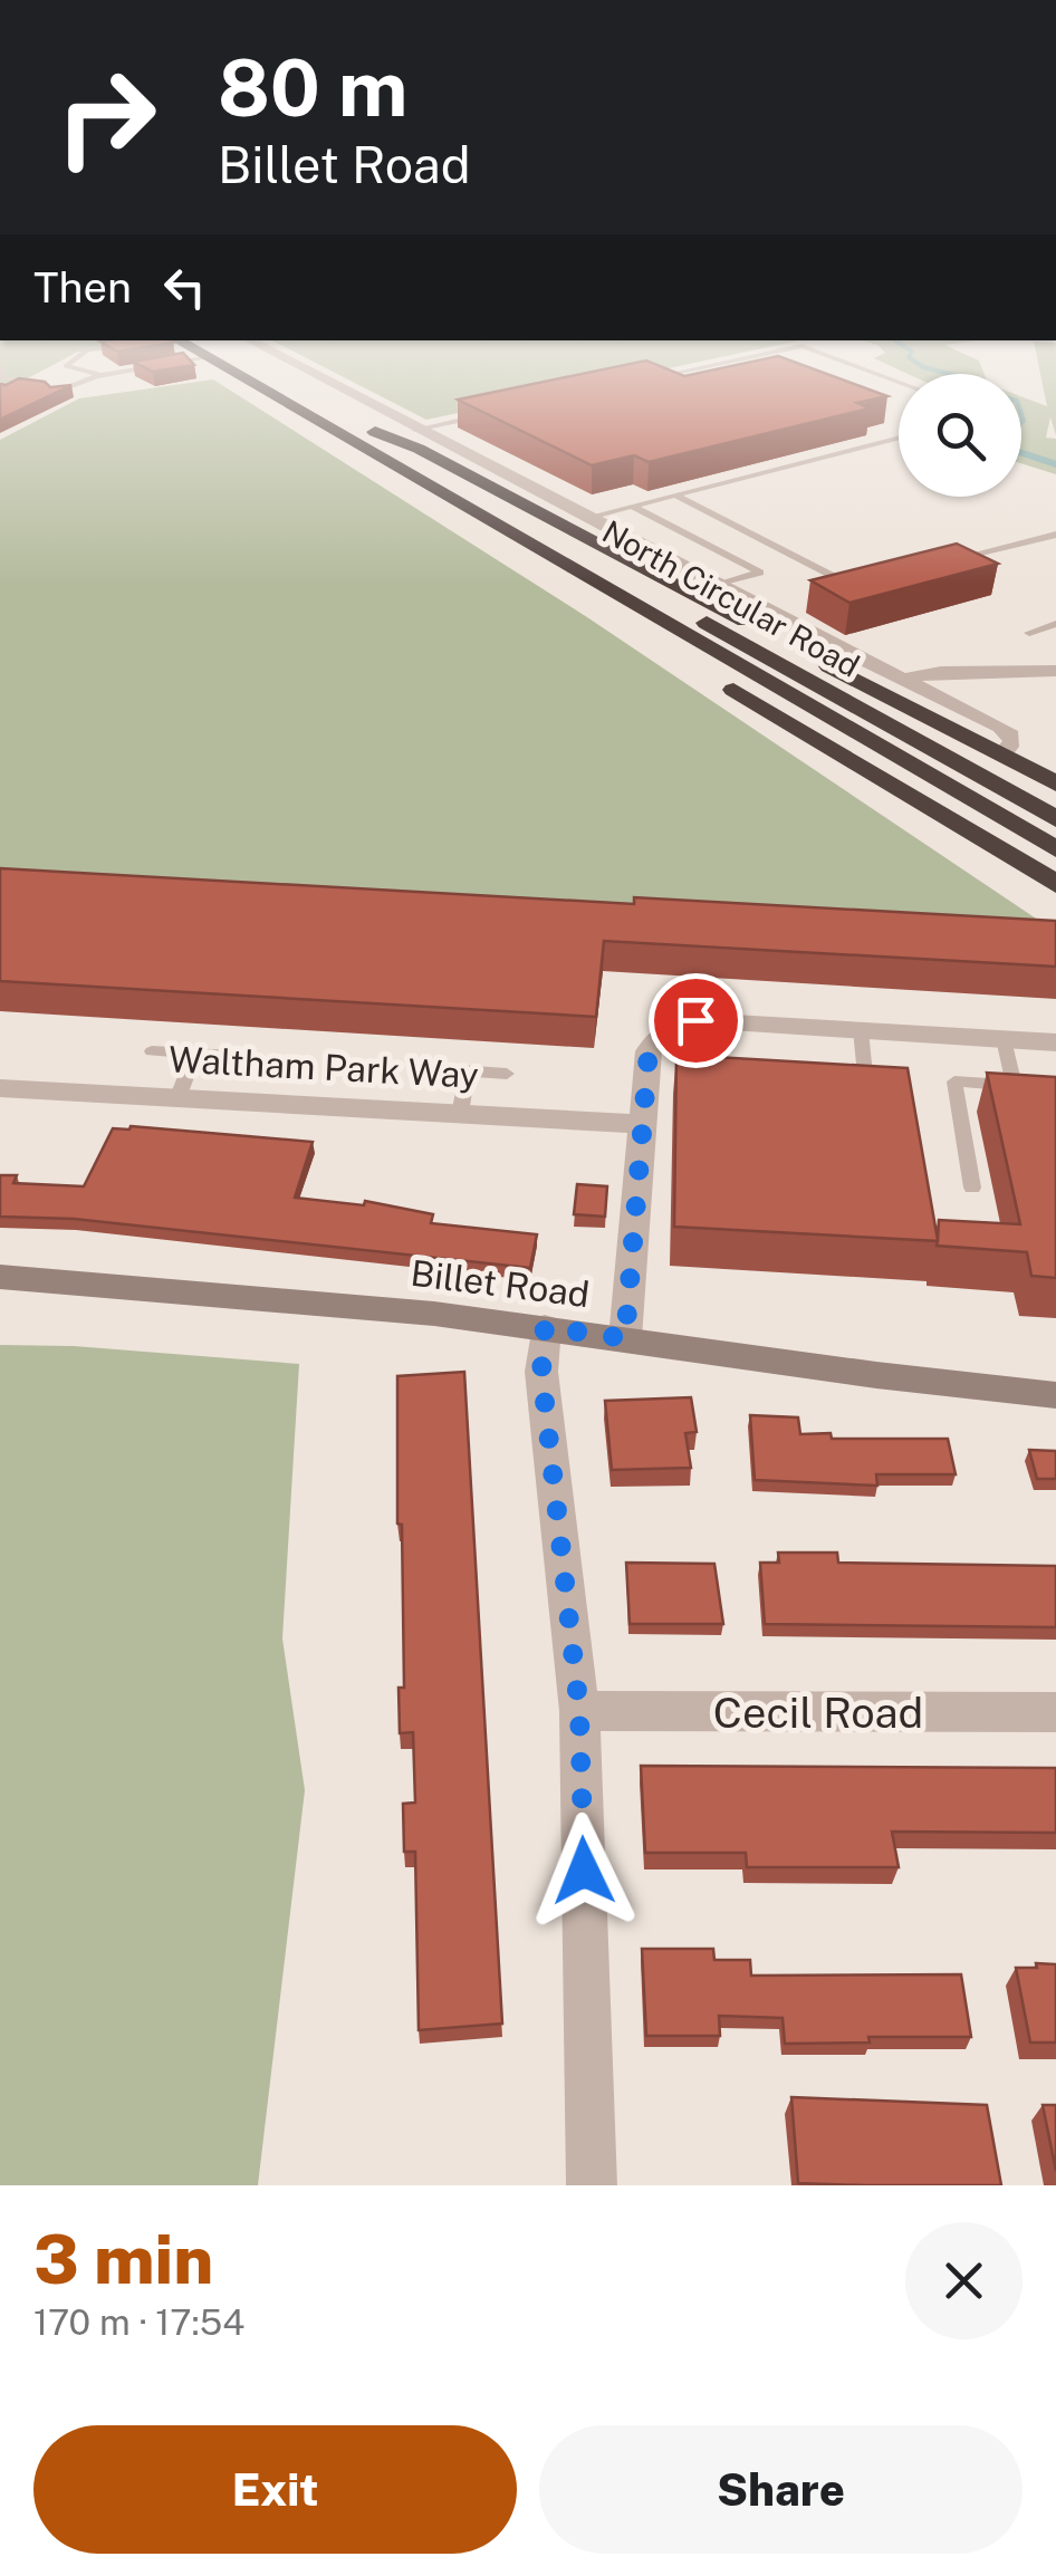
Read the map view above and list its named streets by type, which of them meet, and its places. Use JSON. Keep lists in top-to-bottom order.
{
  "streets": {
    "highway": ["North Circular Road"],
    "main road": ["Billet Road"],
    "street": ["Waltham Park Way", "Cecil Road"]
  },
  "page": {
    "turn": ["80 m", "Billet Road"],
    "then": "Then",
    "heading": ["3 min", "170 m · 17:54"],
    "buttons": ["Exit", "Share"]
  }
}
